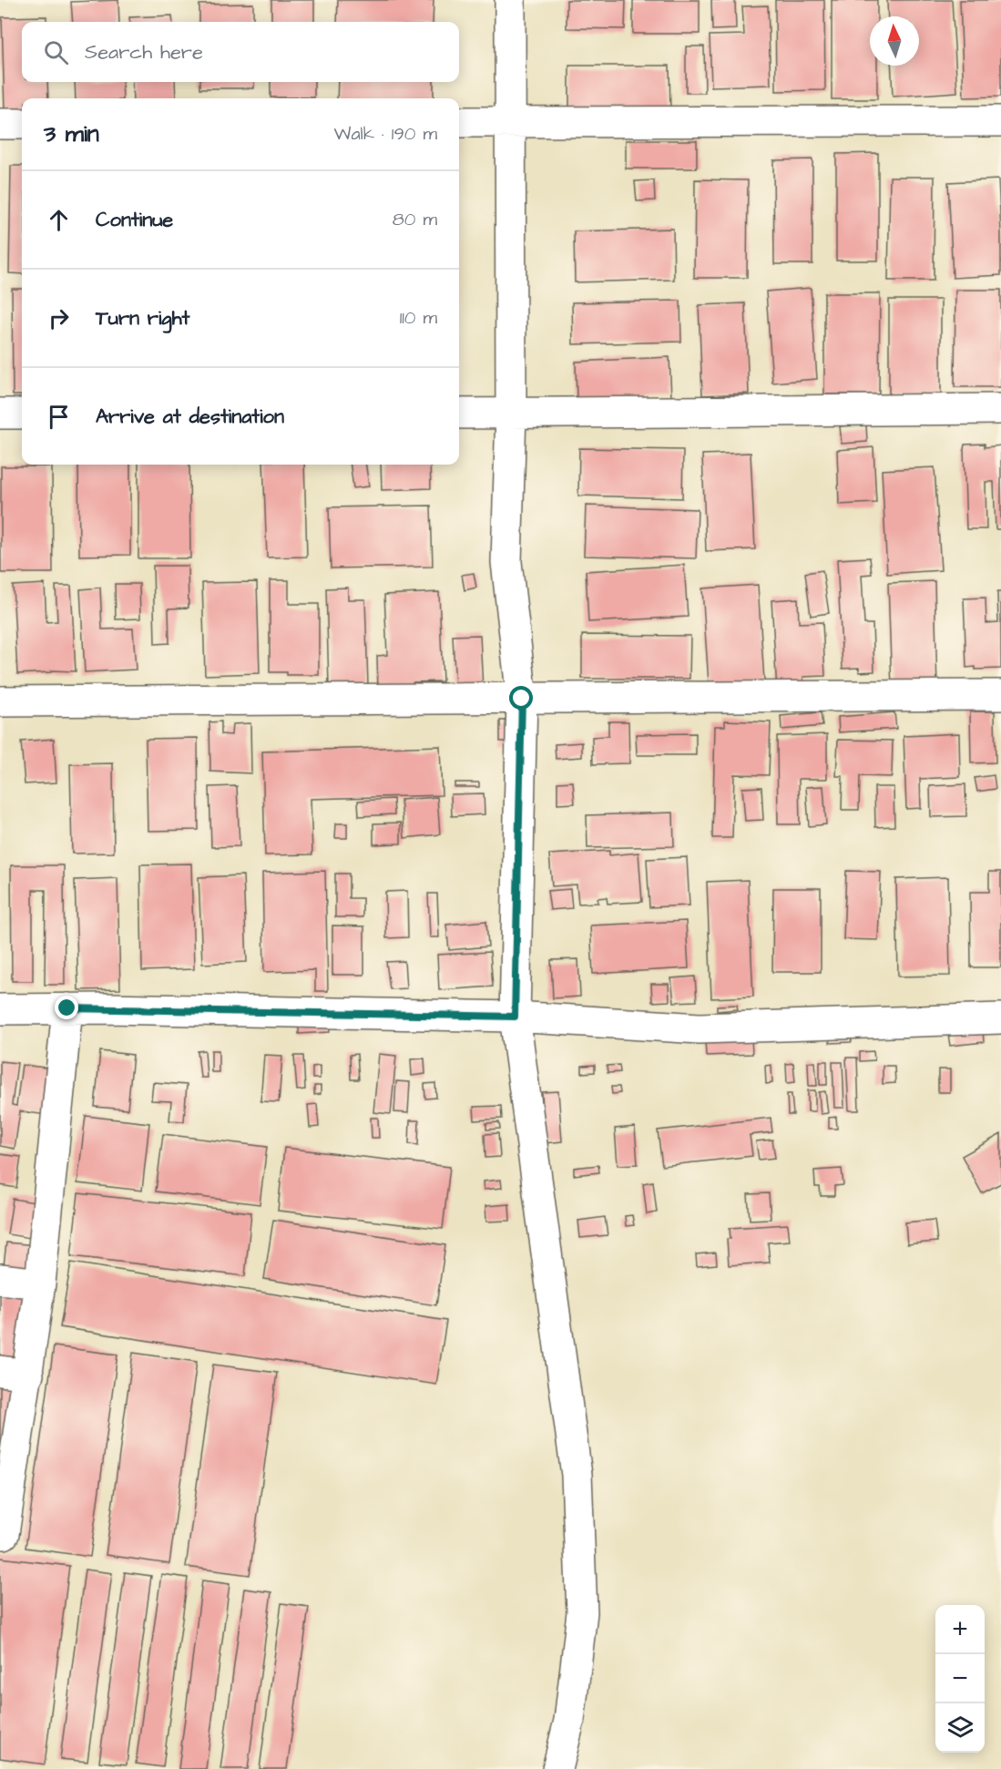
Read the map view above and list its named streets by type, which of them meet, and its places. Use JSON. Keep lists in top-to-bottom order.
{
  "north": "top",
  "page": {
    "search": "Search here",
    "heading": ["3 min", "Walk · 190 m"],
    "list": [
      ["Continue", "80 m"],
      ["Turn right", "110 m"],
      "Arrive at destination"
    ],
    "map_buttons": ["+", "−"]
  }
}
